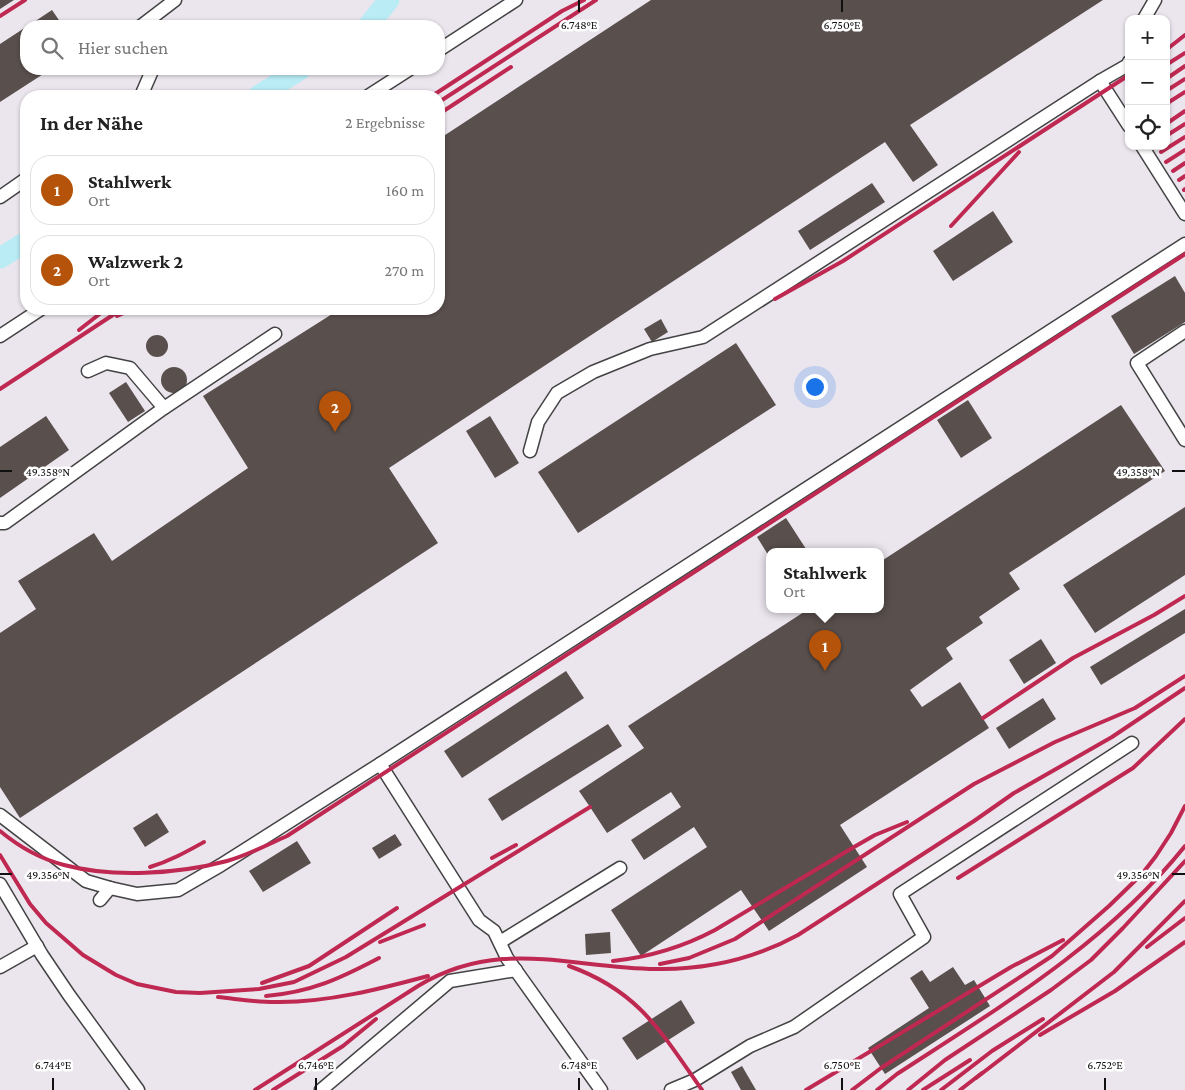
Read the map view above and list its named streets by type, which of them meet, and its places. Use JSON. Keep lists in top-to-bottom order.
{
  "page": {
    "map_buttons": ["+", "−"],
    "search": "Hier suchen",
    "heading": ["In der Nähe", "2 Ergebnisse"],
    "list": [
      {
        "mark": "1",
        "name": "Stahlwerk",
        "note": "Ort",
        "value": "160 m"
      },
      {
        "mark": "2",
        "name": "Walzwerk 2",
        "note": "Ort",
        "value": "270 m"
      }
    ],
    "pins": ["2", "1"],
    "popup": ["Stahlwerk", "Ort"]
  },
  "coordinates": [
    "6.748°E",
    "6.750°E",
    "49.358°N",
    "49.356°N",
    "6.744°E",
    "6.746°E",
    "6.752°E"
  ]
}
